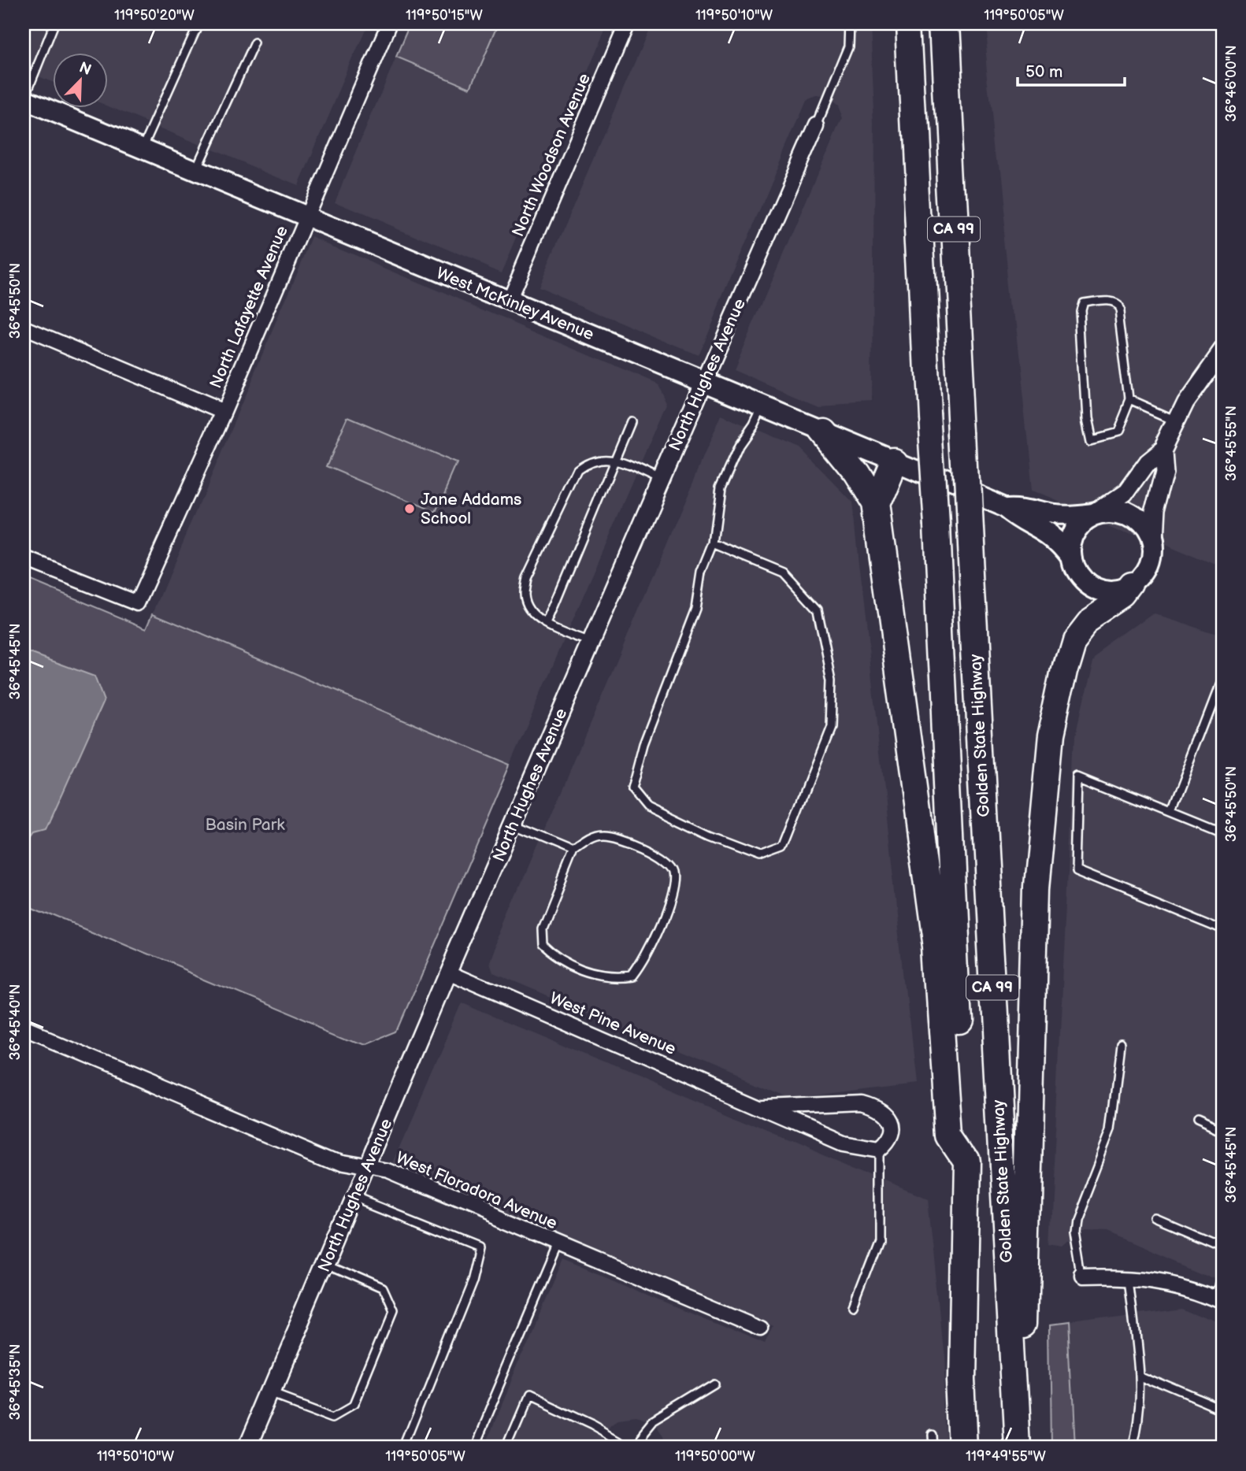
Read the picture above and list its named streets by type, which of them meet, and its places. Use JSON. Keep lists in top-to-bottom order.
{
  "streets": {
    "highway": ["CA 99", "Golden State Highway"],
    "main road": ["West McKinley Avenue"],
    "street": [
      "North Woodson Avenue",
      "North Lafayette Avenue",
      "North Hughes Avenue",
      "West Pine Avenue",
      "West Floradora Avenue"
    ]
  },
  "crossings": [
    ["North Woodson Avenue", "West McKinley Avenue"],
    ["West McKinley Avenue", "North Lafayette Avenue"],
    ["West McKinley Avenue", "North Hughes Avenue"],
    ["North Hughes Avenue", "West Pine Avenue"],
    ["North Hughes Avenue", "West Floradora Avenue"]
  ],
  "parks": ["Basin Park"],
  "places": ["Jane Addams School"],
  "scale_bar": "50 m",
  "north": "top right",
  "coordinates": [
    "119°50'20\"W",
    "119°50'15\"W",
    "119°50'10\"W",
    "119°50'05\"W",
    "36°46'00\"N",
    "36°45'50\"N",
    "36°45'55\"N",
    "36°45'45\"N",
    "36°45'40\"N",
    "36°45'35\"N",
    "119°50'00\"W",
    "119°49'55\"W"
  ]
}
